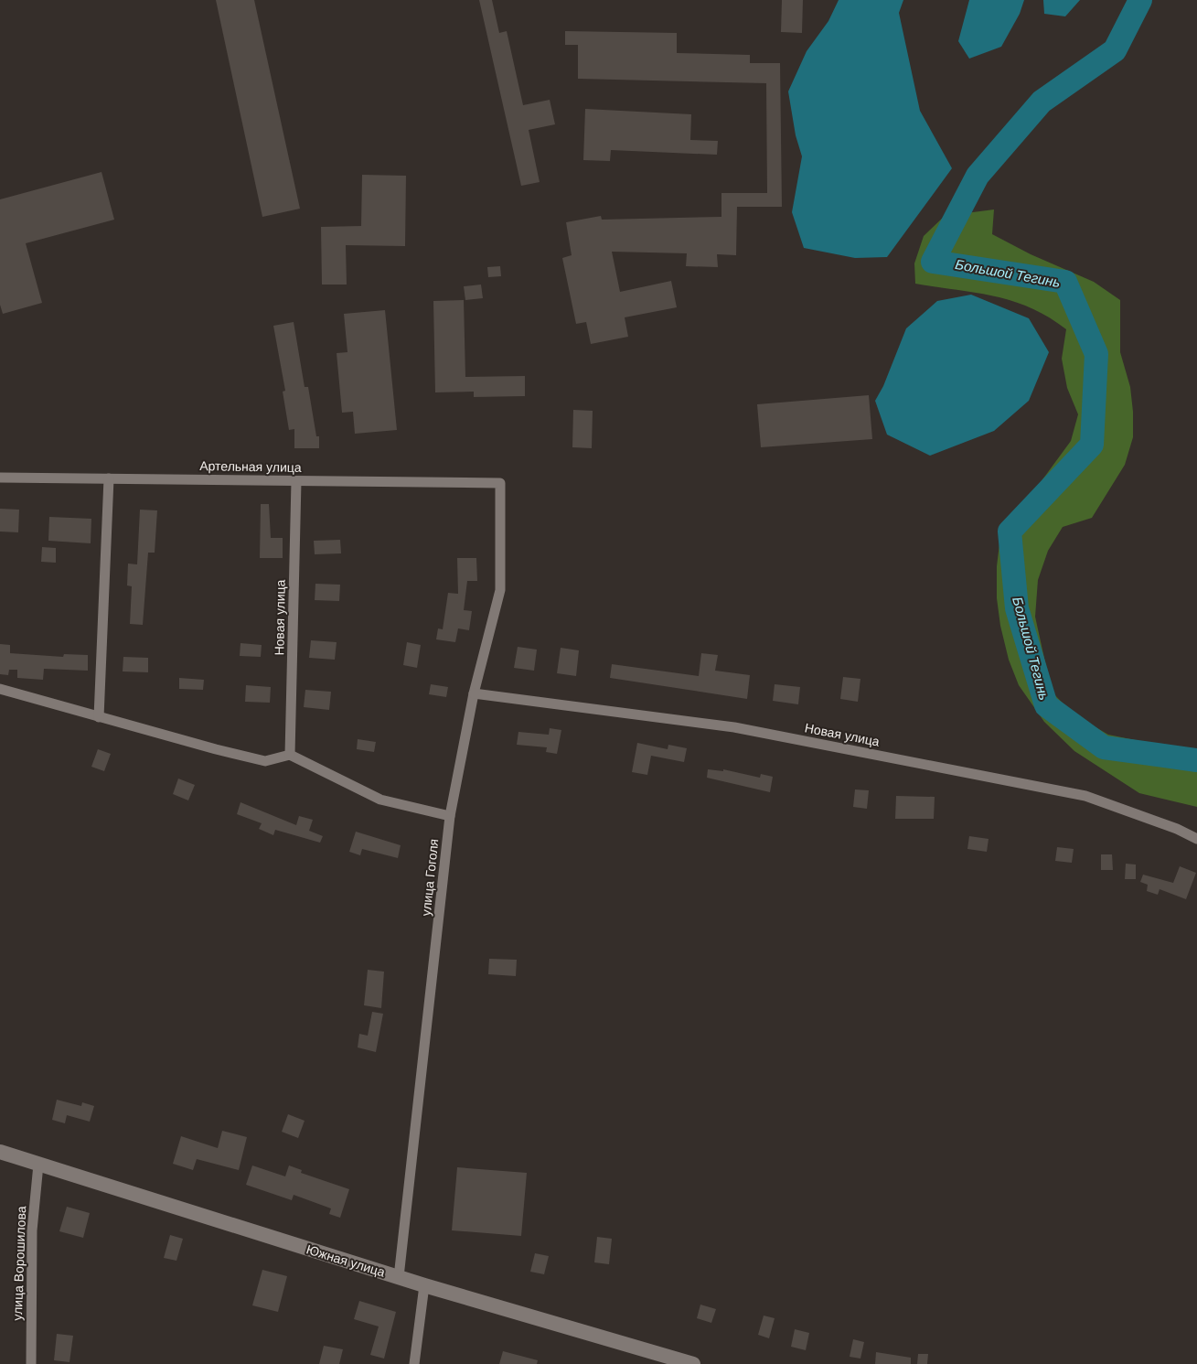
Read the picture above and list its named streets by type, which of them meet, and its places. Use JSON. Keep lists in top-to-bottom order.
{
  "streets": {
    "street": [
      "Артельная улица",
      "Новая улица",
      "улица Гоголя",
      "Южная улица",
      "улица Ворошилова"
    ]
  },
  "crossings": [
    ["Артельная улица", "Новая улица"],
    ["Артельная улица", "улица Гоголя"],
    ["Новая улица", "улица Гоголя"],
    ["улица Гоголя", "Южная улица"],
    ["Южная улица", "улица Ворошилова"]
  ],
  "water": ["Большой Тегинь"]
}
